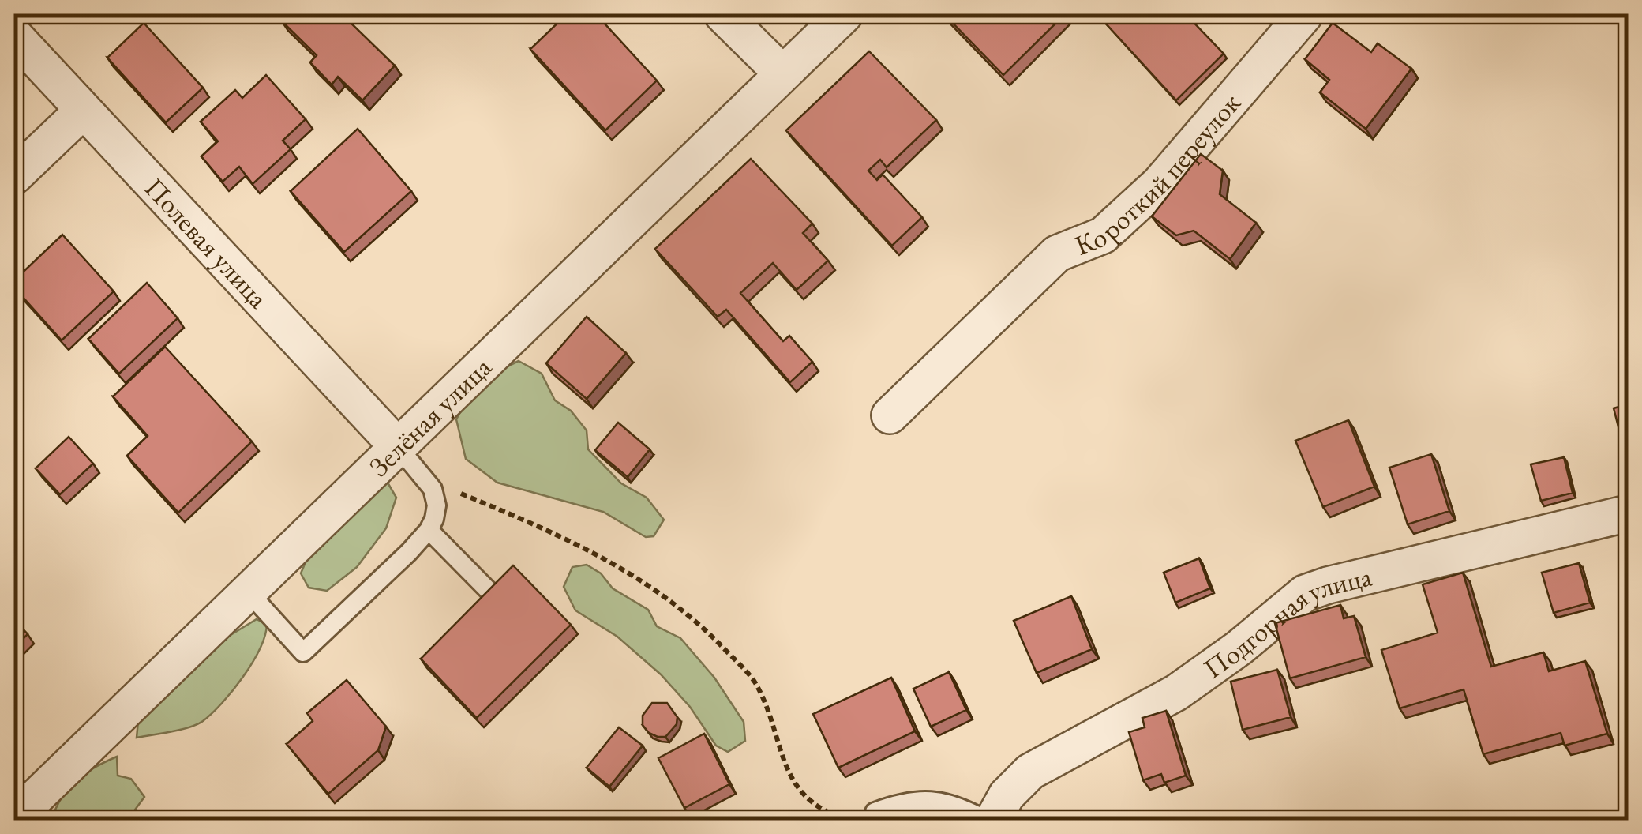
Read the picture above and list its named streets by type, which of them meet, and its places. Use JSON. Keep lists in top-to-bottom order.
{
  "streets": {
    "street": [
      "Короткий переулок",
      "Полевая улица",
      "Зелёная улица",
      "Подгорная улица"
    ]
  },
  "crossings": [
    ["Полевая улица", "Зелёная улица"]
  ]
}
